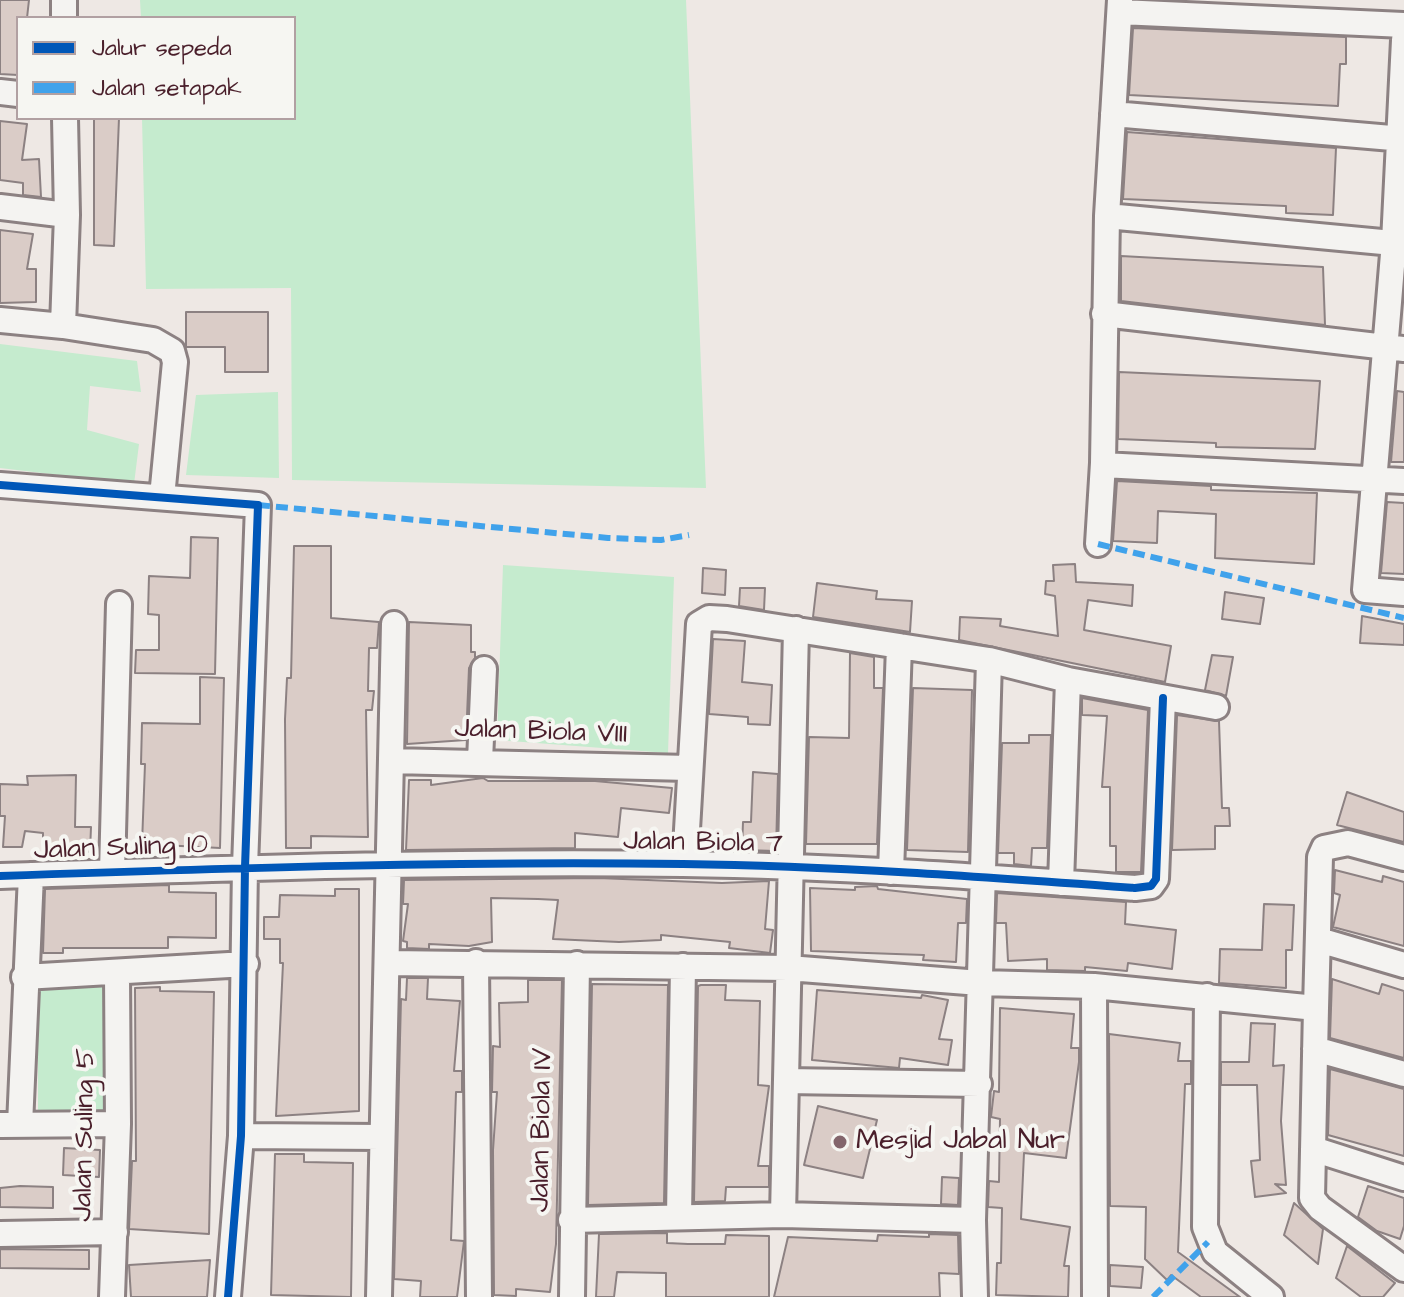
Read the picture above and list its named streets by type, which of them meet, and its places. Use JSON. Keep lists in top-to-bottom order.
{
  "streets": {
    "street": [
      "Jalan Biola VIII",
      "Jalan Biola 7",
      "Jalan Suling 10",
      "Jalan Biola IV",
      "Jalan Suling 5"
    ]
  },
  "crossings": [
    ["Jalan Biola 7", "Jalan Suling 10"]
  ],
  "places": ["Mesjid Jabal Nur"],
  "legend": ["Jalur sepeda", "Jalan setapak"]
}
